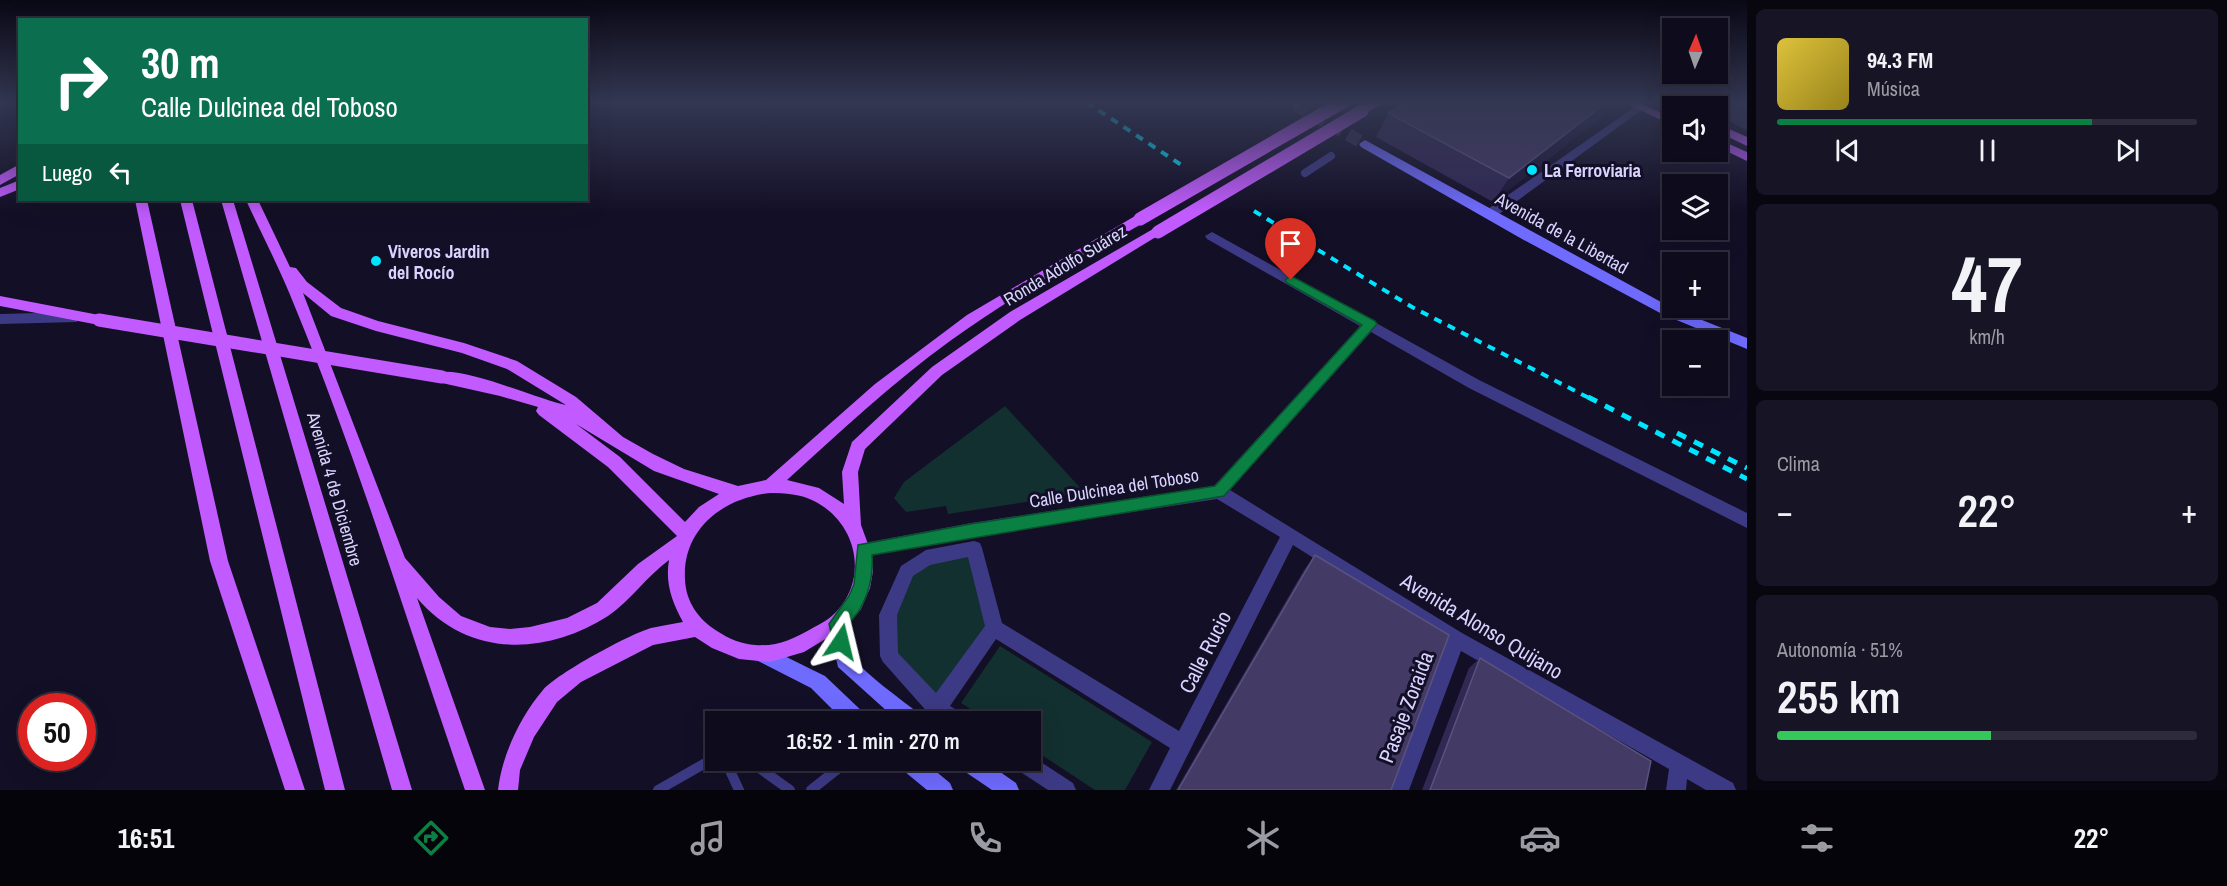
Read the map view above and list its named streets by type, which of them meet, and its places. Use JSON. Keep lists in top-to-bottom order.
{
  "streets": {
    "main road": ["Avenida de la Libertad", "Ronda Adolfo Suárez", "Avenida 4 de Diciembre"],
    "street": [
      "Calle Dulcinea del Toboso",
      "Avenida Alonso Quijano",
      "Calle Rucio",
      "Pasaje Zoraida"
    ]
  },
  "crossings": [
    ["Ronda Adolfo Suárez", "Calle Dulcinea del Toboso"],
    ["Calle Dulcinea del Toboso", "Avenida Alonso Quijano"],
    ["Avenida Alonso Quijano", "Calle Rucio"],
    ["Avenida Alonso Quijano", "Pasaje Zoraida"]
  ],
  "places": ["La Ferroviaria", "Viveros Jardin del Rocío"],
  "north": "top",
  "page": {
    "map_buttons": ["+", "−"],
    "turn": ["30 m", "Calle Dulcinea del Toboso"],
    "song": ["94.3 FM", "Música"],
    "then": "Luego",
    "tile": [
      ["47", "km/h"],
      "Clima",
      ["Autonomía · 51%", "255 km"]
    ],
    "heat": ["−", "22°", "+"],
    "limit": "50",
    "trip": "16:52 · 1 min · 270 m",
    "tabs": ["16:51", "22°"]
  }
}
